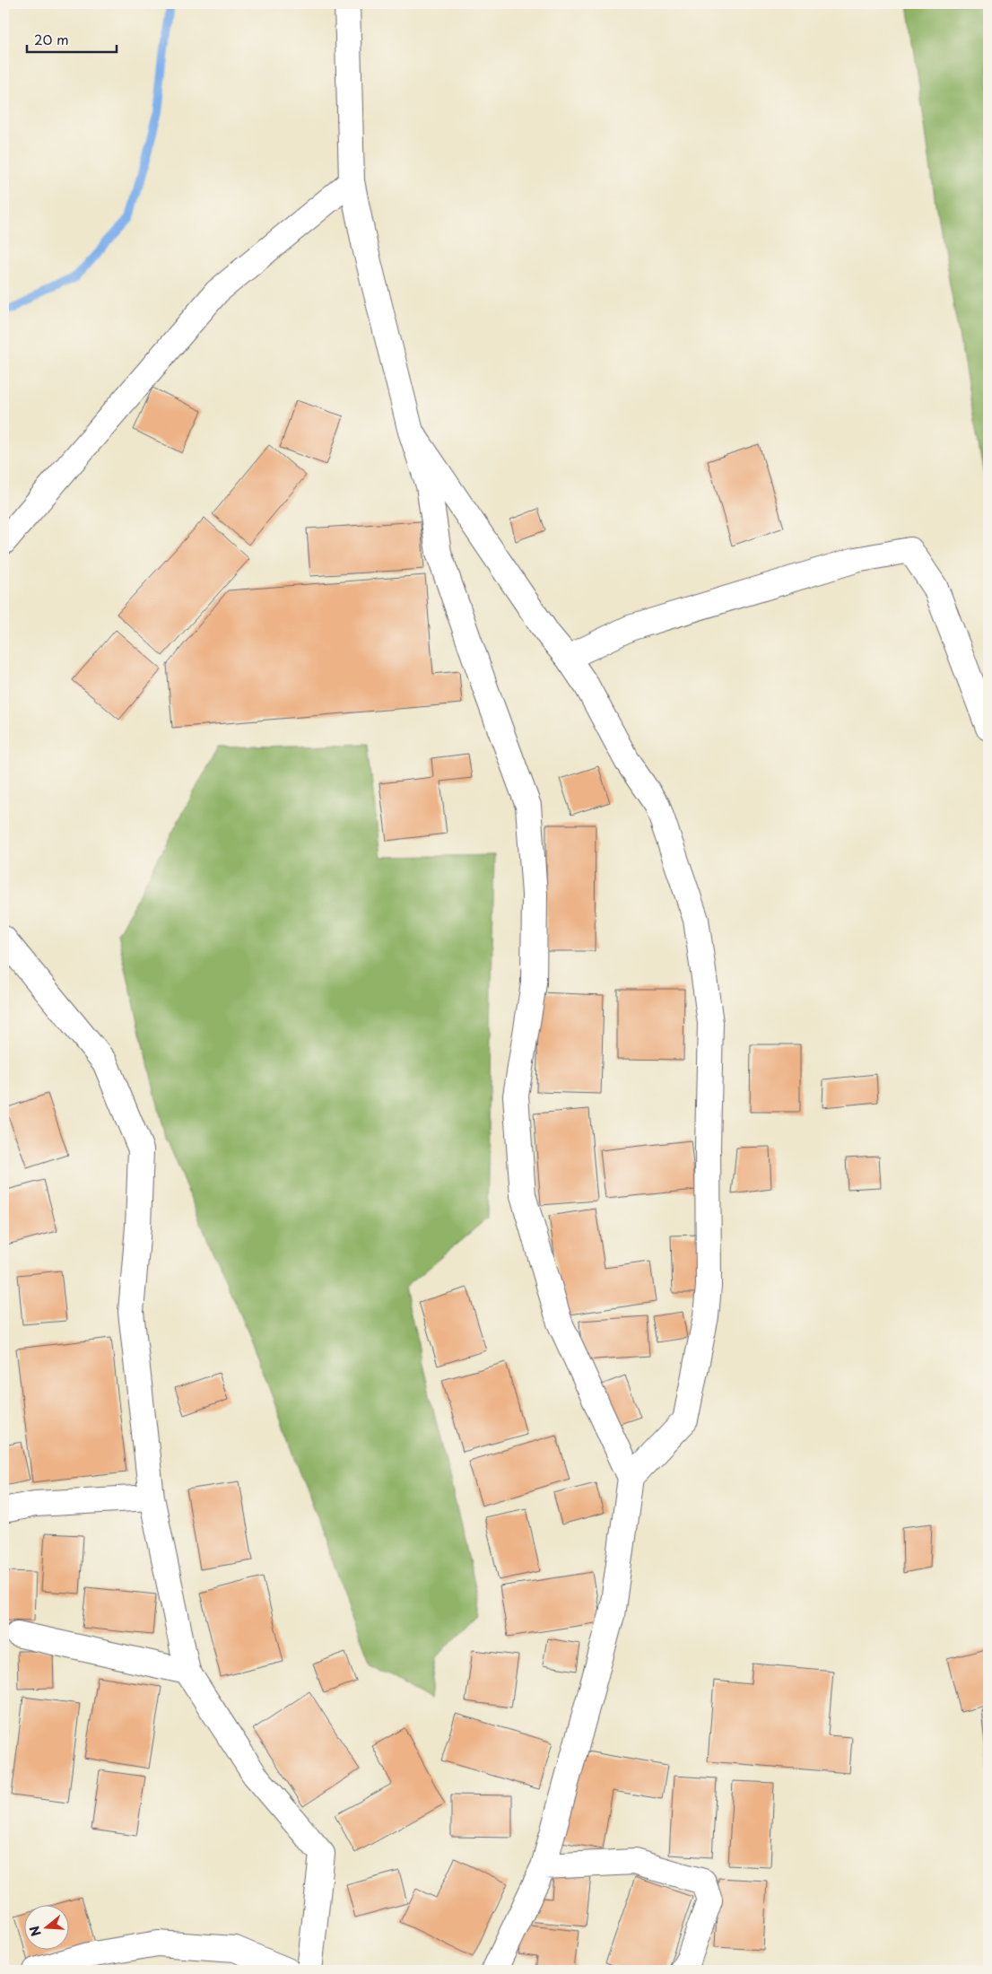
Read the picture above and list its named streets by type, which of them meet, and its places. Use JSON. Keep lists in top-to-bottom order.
{
  "scale_bar": "20 m",
  "north": "left"
}
